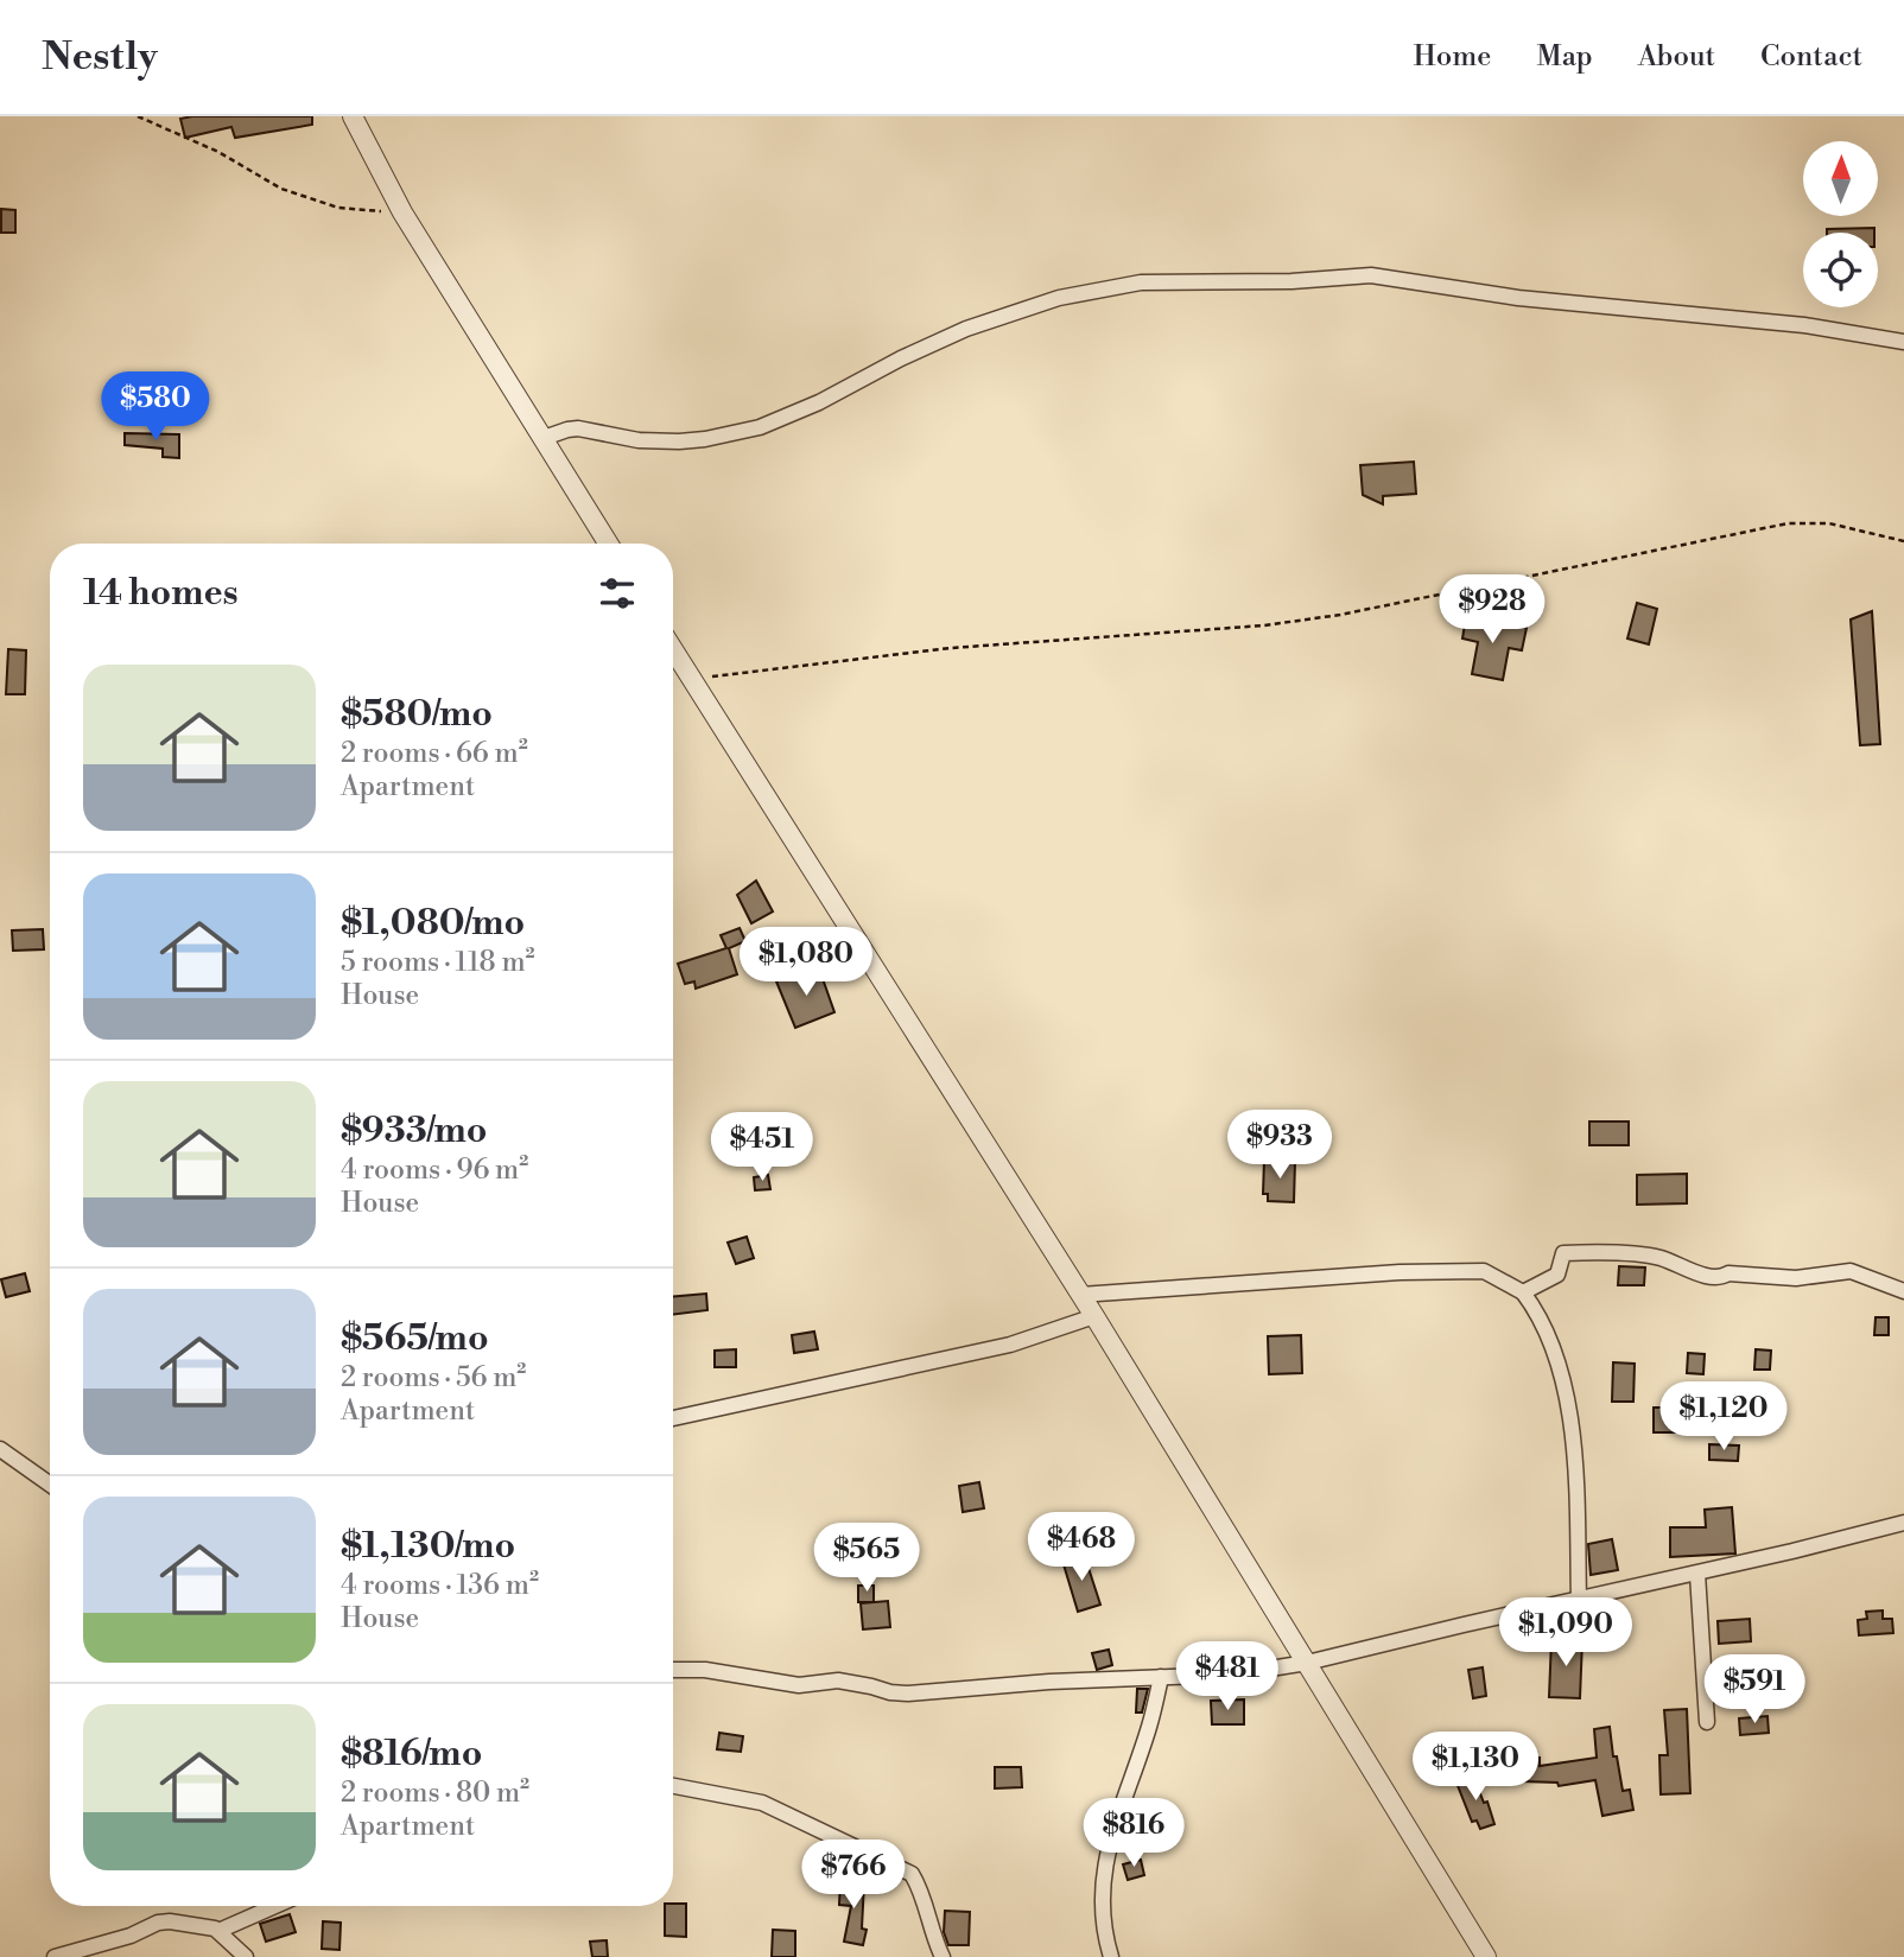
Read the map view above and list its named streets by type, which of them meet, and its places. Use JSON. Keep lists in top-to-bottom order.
{
  "north": "top",
  "page": {
    "header": "Nestly",
    "nav": [
      "Home",
      "Map",
      "About",
      "Contact"
    ],
    "price": [
      "$580",
      "$928",
      "$1,080",
      "$933",
      "$451",
      "$1,120",
      "$468",
      "$565",
      "$1,090",
      "$481",
      "$591",
      "$1,130",
      "$816",
      "$766"
    ],
    "heading": "14 homes",
    "list": [
      {
        "name": "$580/mo",
        "note": "2 rooms · 66 m² · Apartment"
      },
      {
        "name": "$1,080/mo",
        "note": "5 rooms · 118 m² · House"
      },
      {
        "name": "$933/mo",
        "note": "4 rooms · 96 m² · House"
      },
      {
        "name": "$565/mo",
        "note": "2 rooms · 56 m² · Apartment"
      },
      {
        "name": "$1,130/mo",
        "note": "4 rooms · 136 m² · House"
      },
      {
        "name": "$816/mo",
        "note": "2 rooms · 80 m² · Apartment"
      }
    ]
  }
}
